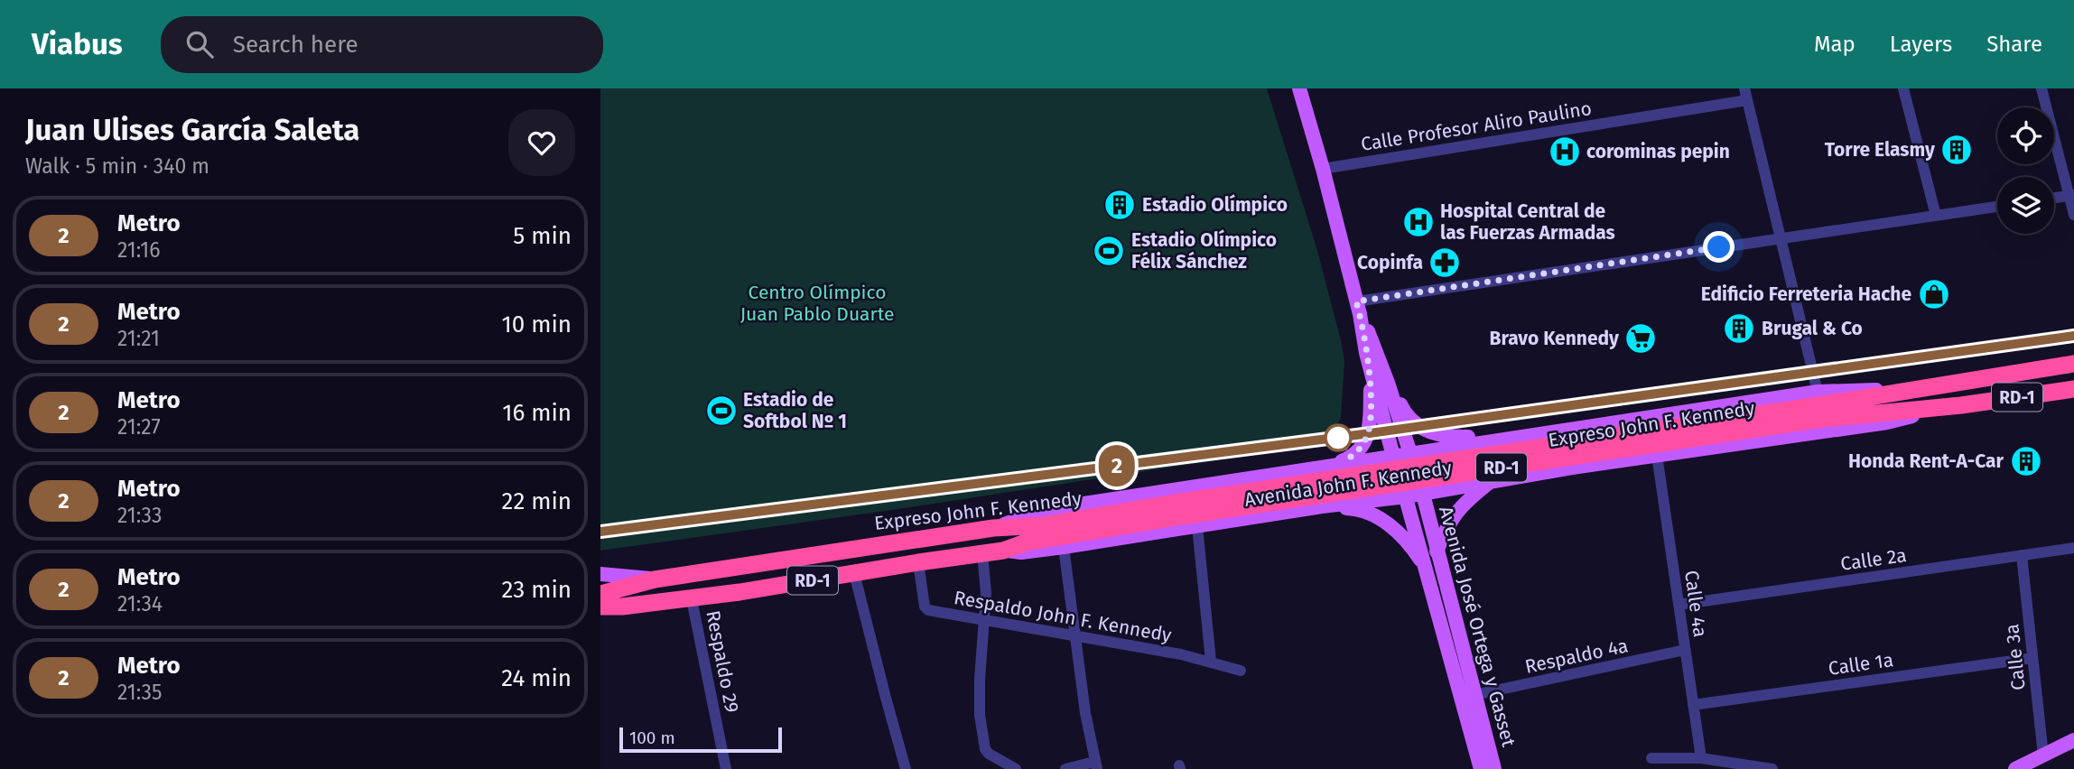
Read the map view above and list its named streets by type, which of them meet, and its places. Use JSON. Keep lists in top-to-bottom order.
{
  "streets": {
    "highway": ["RD-1", "Expreso John F. Kennedy"],
    "main road": ["Avenida John F. Kennedy", "Avenida José Ortega y Gasset"],
    "street": [
      "Calle Profesor Aliro Paulino",
      "Calle 2a",
      "Calle 4a",
      "Respaldo John F. Kennedy",
      "Respaldo 4a",
      "Calle 3a",
      "Respaldo 29",
      "Calle 1a"
    ]
  },
  "crossings": [
    ["Calle Profesor Aliro Paulino", "Avenida José Ortega y Gasset"],
    ["RD-1", "Expreso John F. Kennedy"],
    ["Expreso John F. Kennedy", "Avenida John F. Kennedy"],
    ["Expreso John F. Kennedy", "Respaldo John F. Kennedy"],
    ["Expreso John F. Kennedy", "Respaldo 29"],
    ["Avenida John F. Kennedy", "Calle 4a"],
    ["Avenida John F. Kennedy", "Avenida José Ortega y Gasset"],
    ["Calle 2a", "Calle 4a"],
    ["Calle 2a", "Calle 3a"],
    ["Calle 4a", "Respaldo 4a"],
    ["Calle 4a", "Calle 1a"],
    ["Avenida José Ortega y Gasset", "Respaldo 4a"],
    ["Calle 3a", "Calle 1a"]
  ],
  "parks": ["Centro Olímpico Juan Pablo Duarte"],
  "places": {
    "building": [
      "Torre Elasmy",
      "Estadio Olímpico",
      "Brugal & Co",
      "Honda Rent-A-Car"
    ],
    "hospital": ["corominas pepin", "Hospital Central de las Fuerzas Armadas"],
    "sports": ["Estadio Olímpico Félix Sánchez", "Estadio de Softbol Nº 1"],
    "pharmacy": ["Copinfa"],
    "shop": ["Edificio Ferreteria Hache"],
    "supermarket": ["Bravo Kennedy"]
  },
  "lines": ["metro line 2"],
  "scale_bar": "100 m",
  "page": {
    "header": "Viabus",
    "search": "Search here",
    "nav": ["Map", "Layers", "Share"],
    "heading": ["Juan Ulises García Saleta", "Walk · 5 min · 340 m"],
    "on_map": "2",
    "list": [
      {
        "mark": "2",
        "name": "Metro",
        "note": "21:16",
        "value": "5 min"
      },
      {
        "mark": "2",
        "name": "Metro",
        "note": "21:21",
        "value": "10 min"
      },
      {
        "mark": "2",
        "name": "Metro",
        "note": "21:27",
        "value": "16 min"
      },
      {
        "mark": "2",
        "name": "Metro",
        "note": "21:33",
        "value": "22 min"
      },
      {
        "mark": "2",
        "name": "Metro",
        "note": "21:34",
        "value": "23 min"
      },
      {
        "mark": "2",
        "name": "Metro",
        "note": "21:35",
        "value": "24 min"
      }
    ],
    "scale": "100 m"
  }
}
